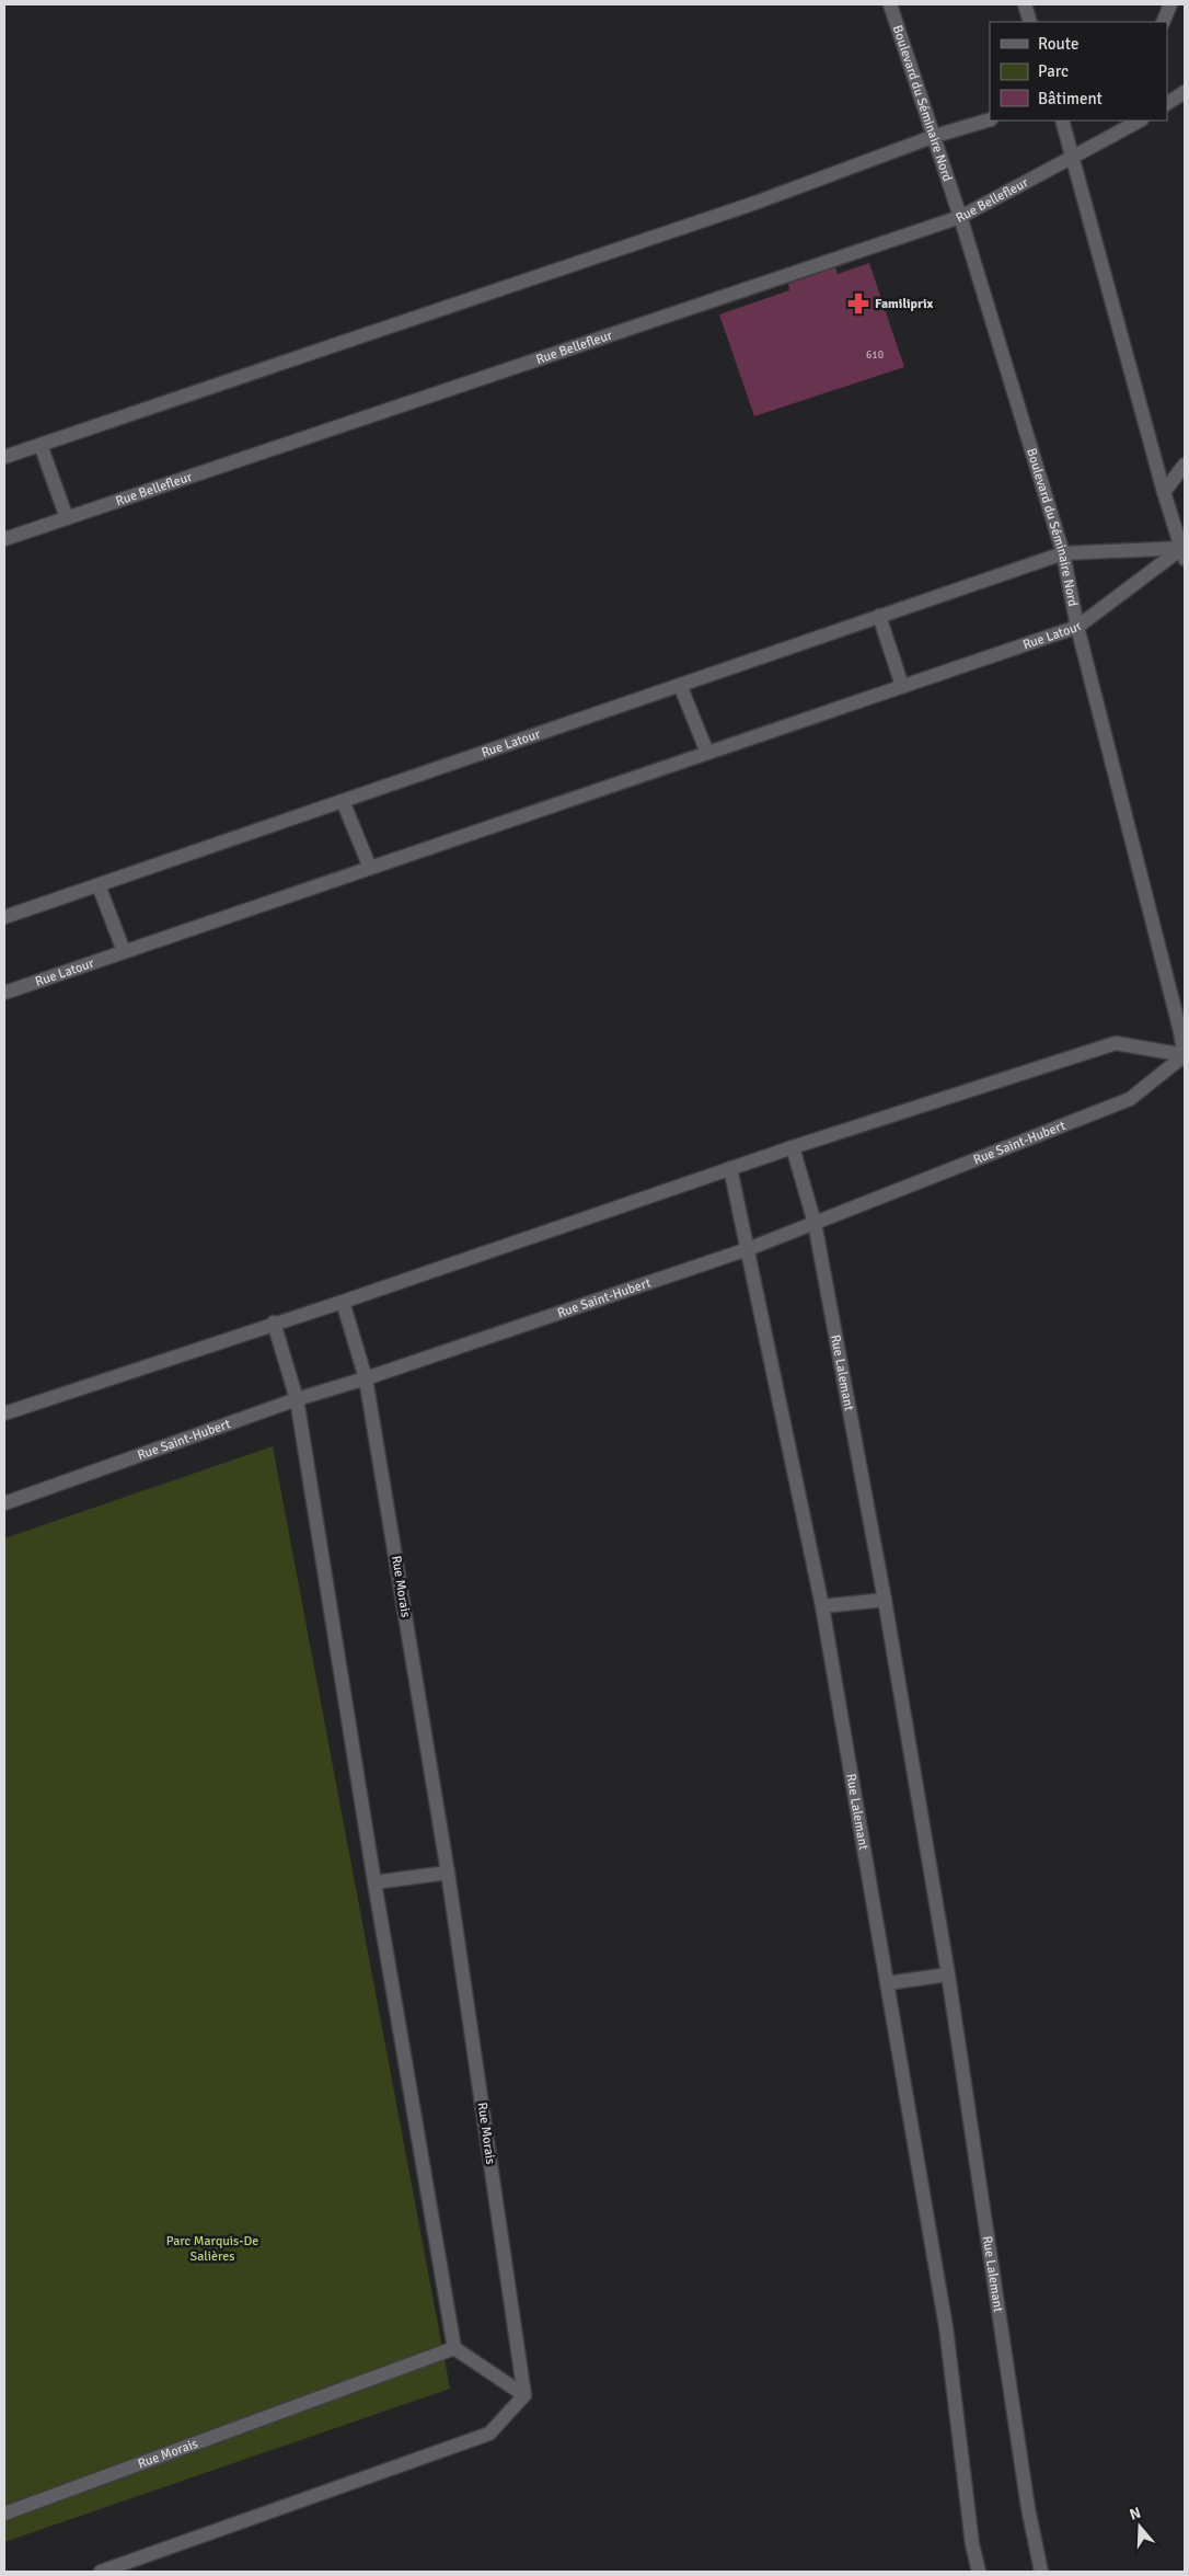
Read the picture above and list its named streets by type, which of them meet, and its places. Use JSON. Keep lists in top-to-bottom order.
{
  "streets": {
    "street": [
      "Boulevard du Séminaire Nord",
      "Rue Bellefleur",
      "Rue Latour",
      "Rue Saint-Hubert",
      "Rue Lalemant",
      "Rue Morais"
    ]
  },
  "crossings": [
    ["Boulevard du Séminaire Nord", "Rue Bellefleur"],
    ["Boulevard du Séminaire Nord", "Rue Latour"],
    ["Boulevard du Séminaire Nord", "Rue Saint-Hubert"],
    ["Rue Saint-Hubert", "Rue Lalemant"],
    ["Rue Saint-Hubert", "Rue Morais"]
  ],
  "parks": ["Parc Marquis-De Salières"],
  "places": {
    "pharmacy": ["Familiprix"]
  },
  "house_numbers": ["610"],
  "legend": ["Route", "Parc", "Bâtiment"],
  "north": "top"
}
